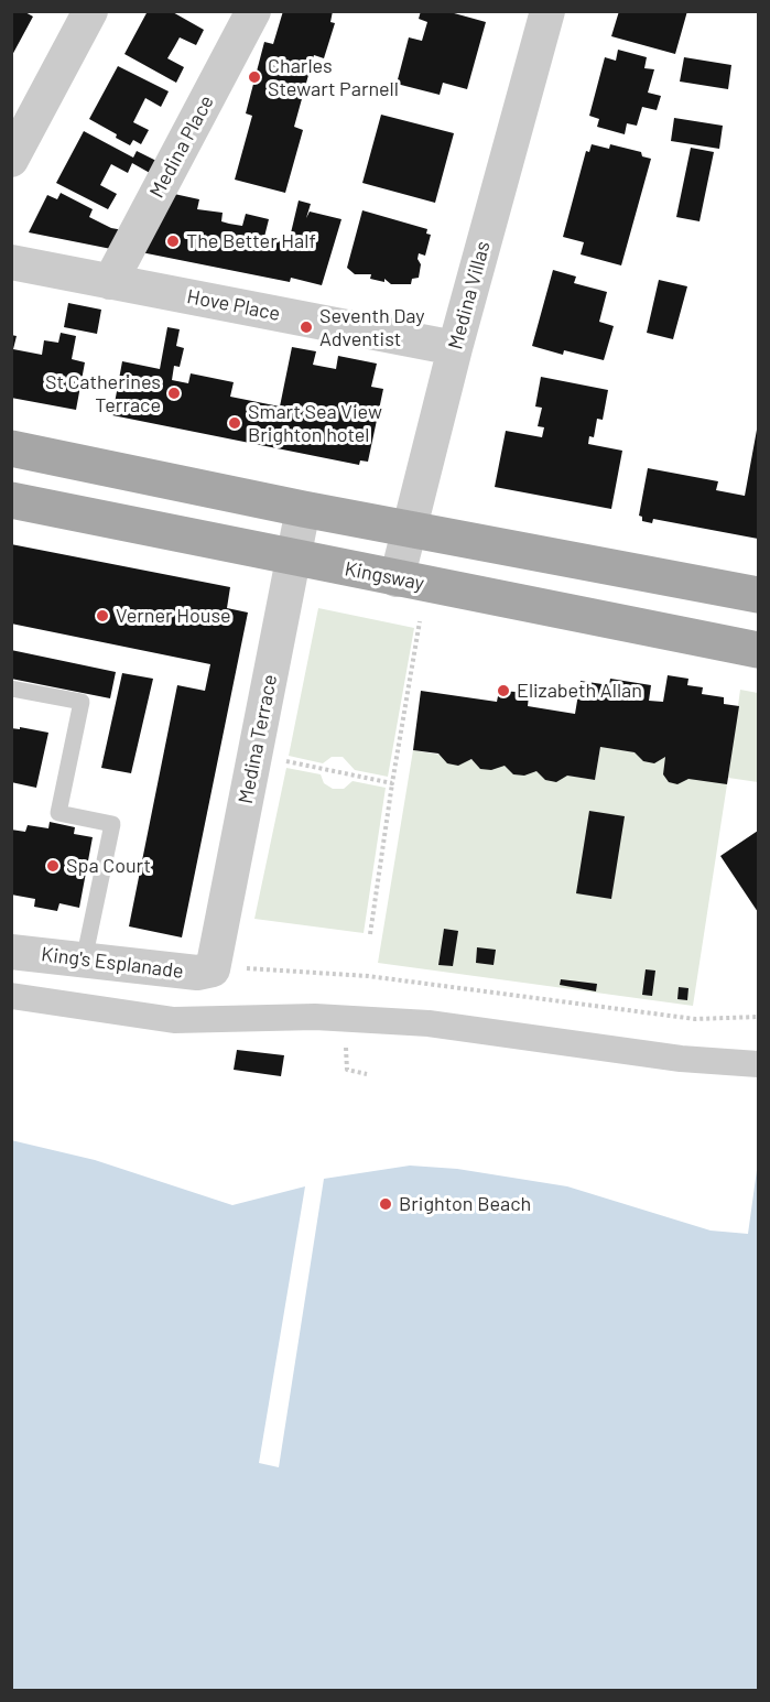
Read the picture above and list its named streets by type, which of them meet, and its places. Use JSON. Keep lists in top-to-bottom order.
{
  "streets": {
    "main road": ["Kingsway"],
    "street": [
      "Medina Place",
      "Medina Villas",
      "Hove Place",
      "Medina Terrace",
      "King's Esplanade"
    ]
  },
  "crossings": [
    ["Medina Place", "Hove Place"],
    ["Medina Villas", "Hove Place"],
    ["Medina Villas", "Kingsway"],
    ["Kingsway", "Medina Terrace"],
    ["Medina Terrace", "King's Esplanade"]
  ],
  "places": [
    "Charles Stewart Parnell",
    "The Better Half",
    "Seventh Day Adventist",
    "St Catherines Terrace",
    "Smart Sea View Brighton hotel",
    "Verner House",
    "Elizabeth Allan",
    "Spa Court",
    "Brighton Beach"
  ]
}
